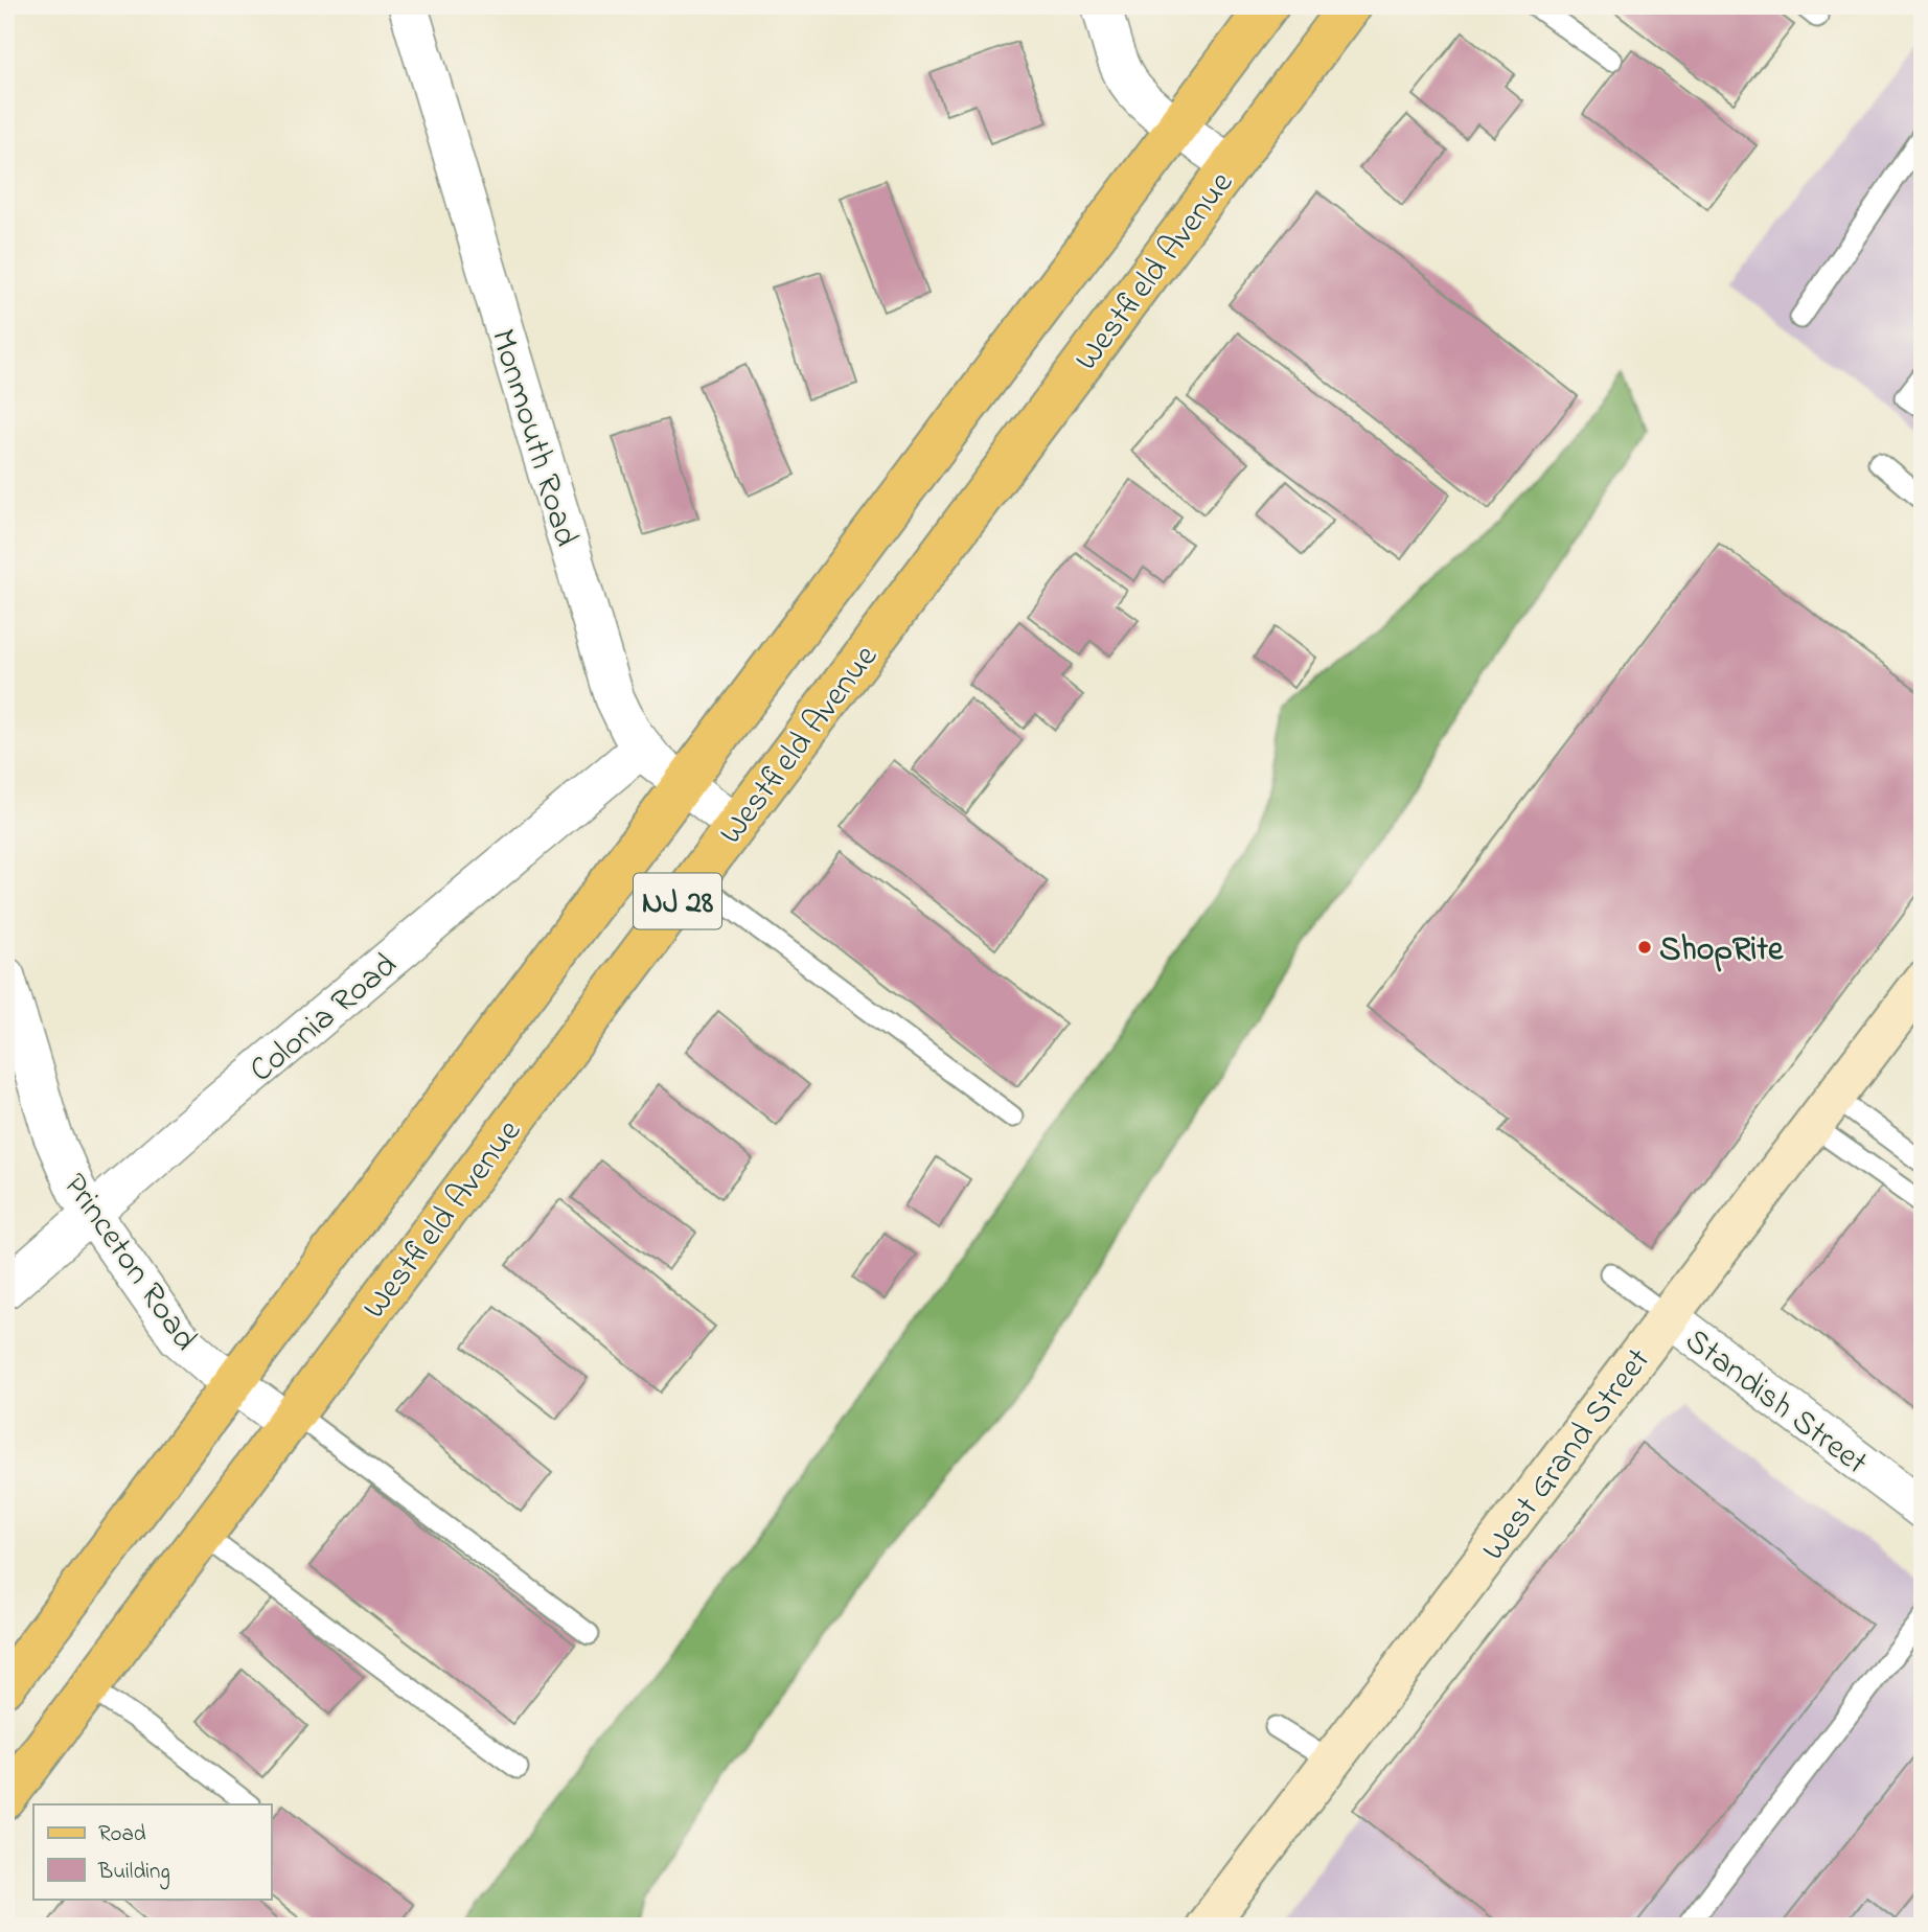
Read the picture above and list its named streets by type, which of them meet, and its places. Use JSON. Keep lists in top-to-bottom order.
{
  "streets": {
    "main road": ["Westfield Avenue", "NJ 28"],
    "street": [
      "Monmouth Road",
      "Colonia Road",
      "Princeton Road",
      "Standish Street",
      "West Grand Street"
    ]
  },
  "crossings": [
    ["Westfield Avenue", "Monmouth Road"],
    ["Westfield Avenue", "Princeton Road"],
    ["Monmouth Road", "Colonia Road"],
    ["Colonia Road", "Princeton Road"],
    ["Standish Street", "West Grand Street"]
  ],
  "places": ["ShopRite"],
  "legend": ["Road", "Building"]
}
